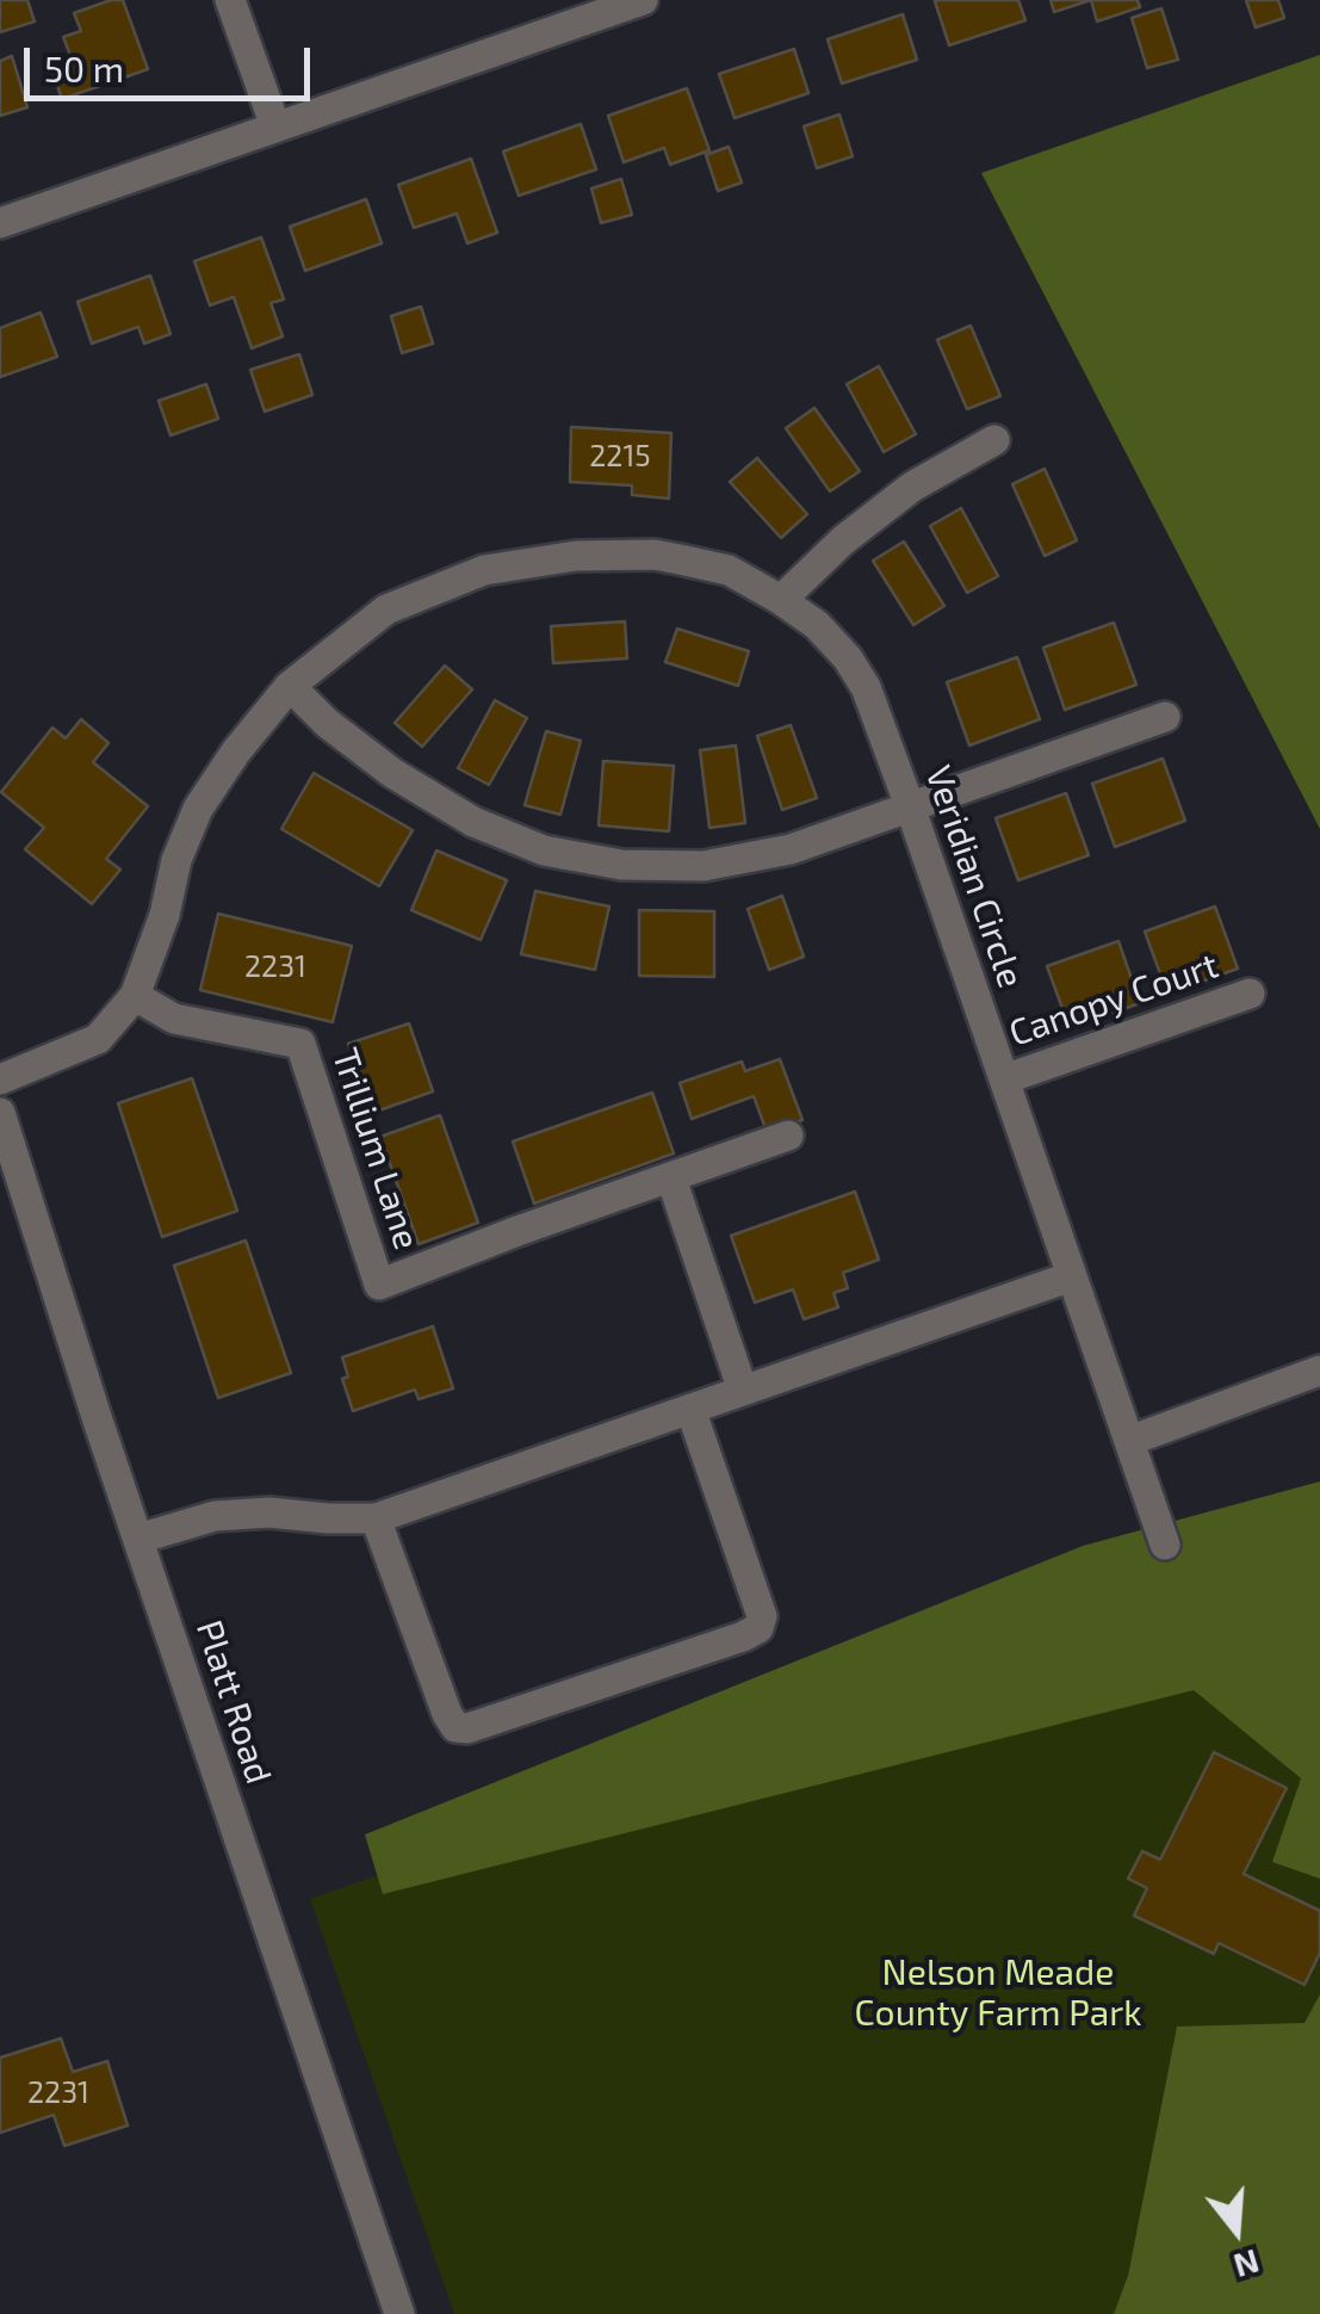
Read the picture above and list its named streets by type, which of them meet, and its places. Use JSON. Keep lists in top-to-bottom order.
{
  "streets": {
    "street": [
      "Veridian Circle",
      "Canopy Court",
      "Trillium Lane",
      "Platt Road"
    ]
  },
  "crossings": [
    ["Veridian Circle", "Canopy Court"],
    ["Veridian Circle", "Trillium Lane"]
  ],
  "parks": ["Nelson Meade County Farm Park"],
  "house_numbers": ["2215", "2231", "2231"],
  "scale_bar": "50 m",
  "north": "bottom"
}
